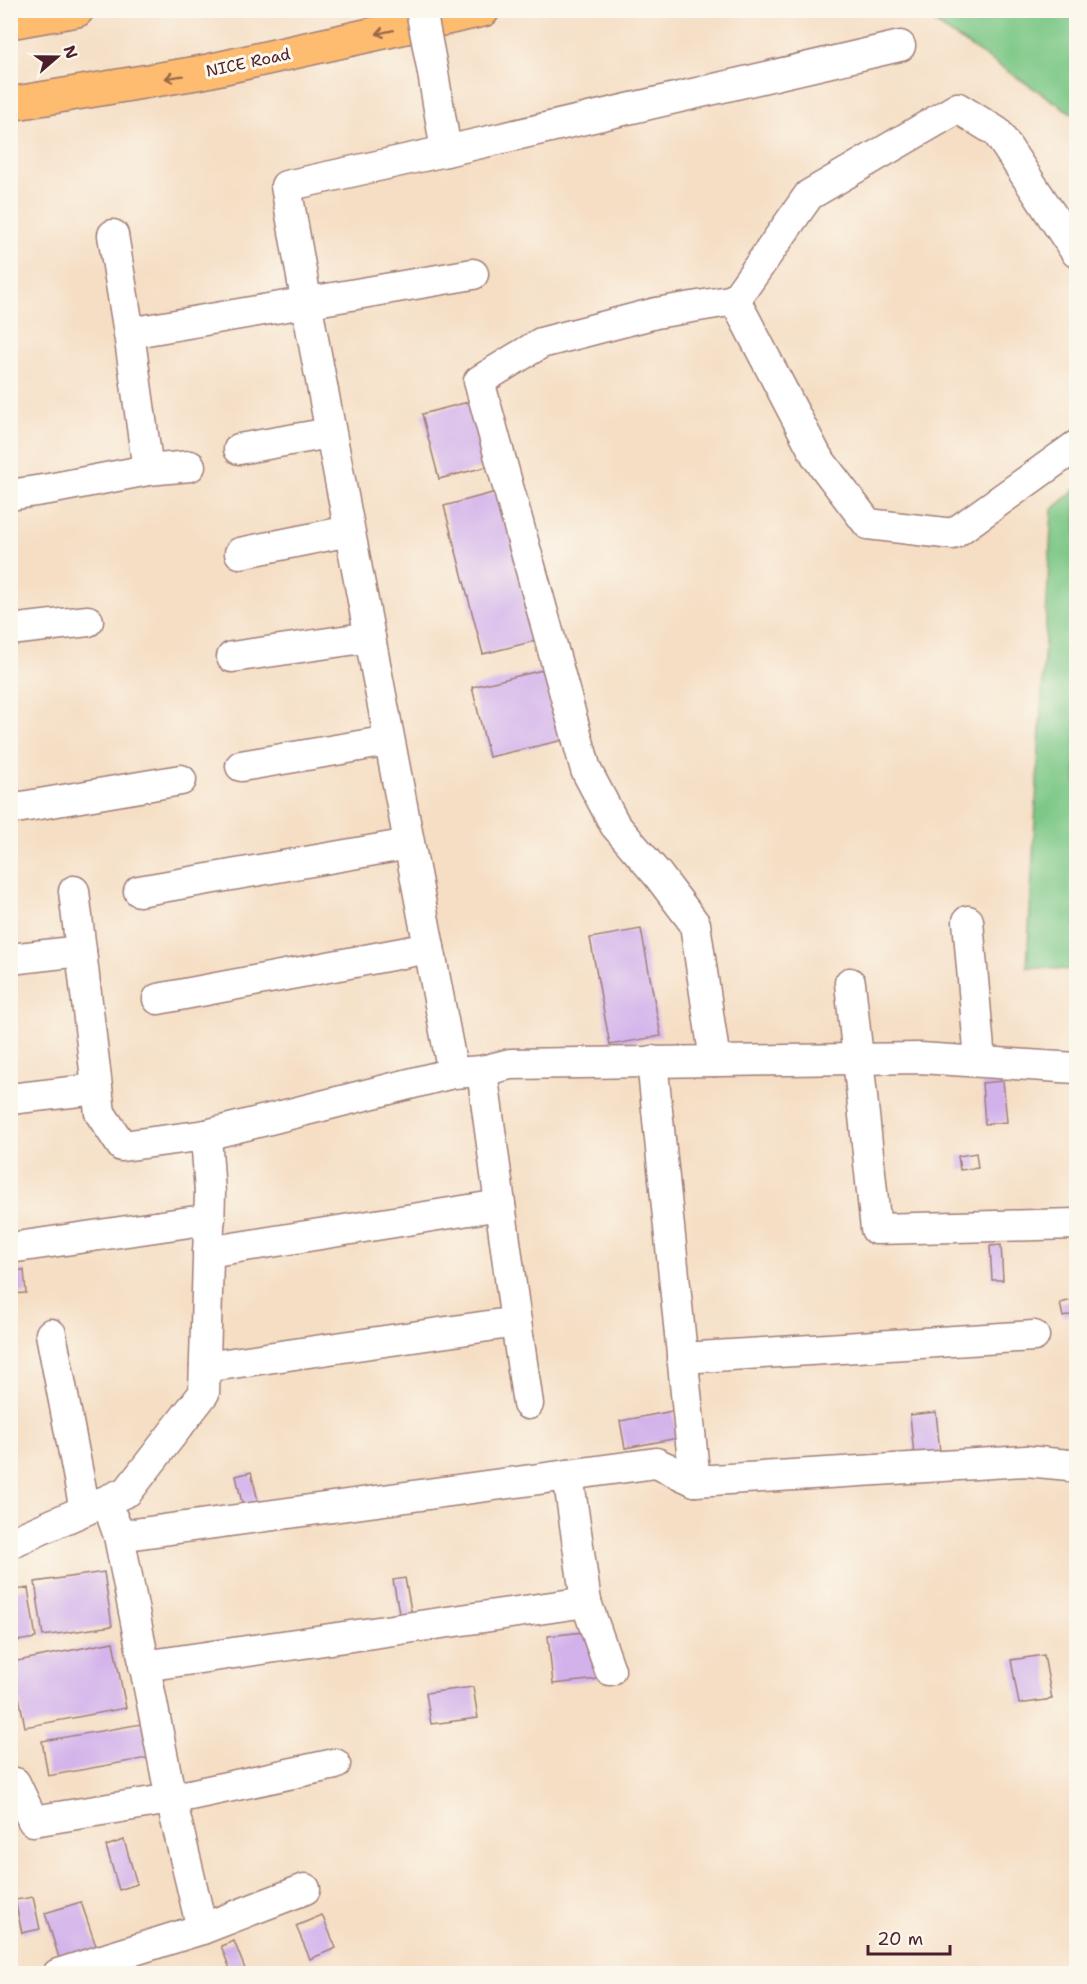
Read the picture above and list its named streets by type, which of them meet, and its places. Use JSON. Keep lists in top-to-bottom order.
{
  "streets": {
    "highway": ["NICE Road"]
  },
  "one_way": ["NICE Road"],
  "scale_bar": "20 m",
  "north": "right"
}
